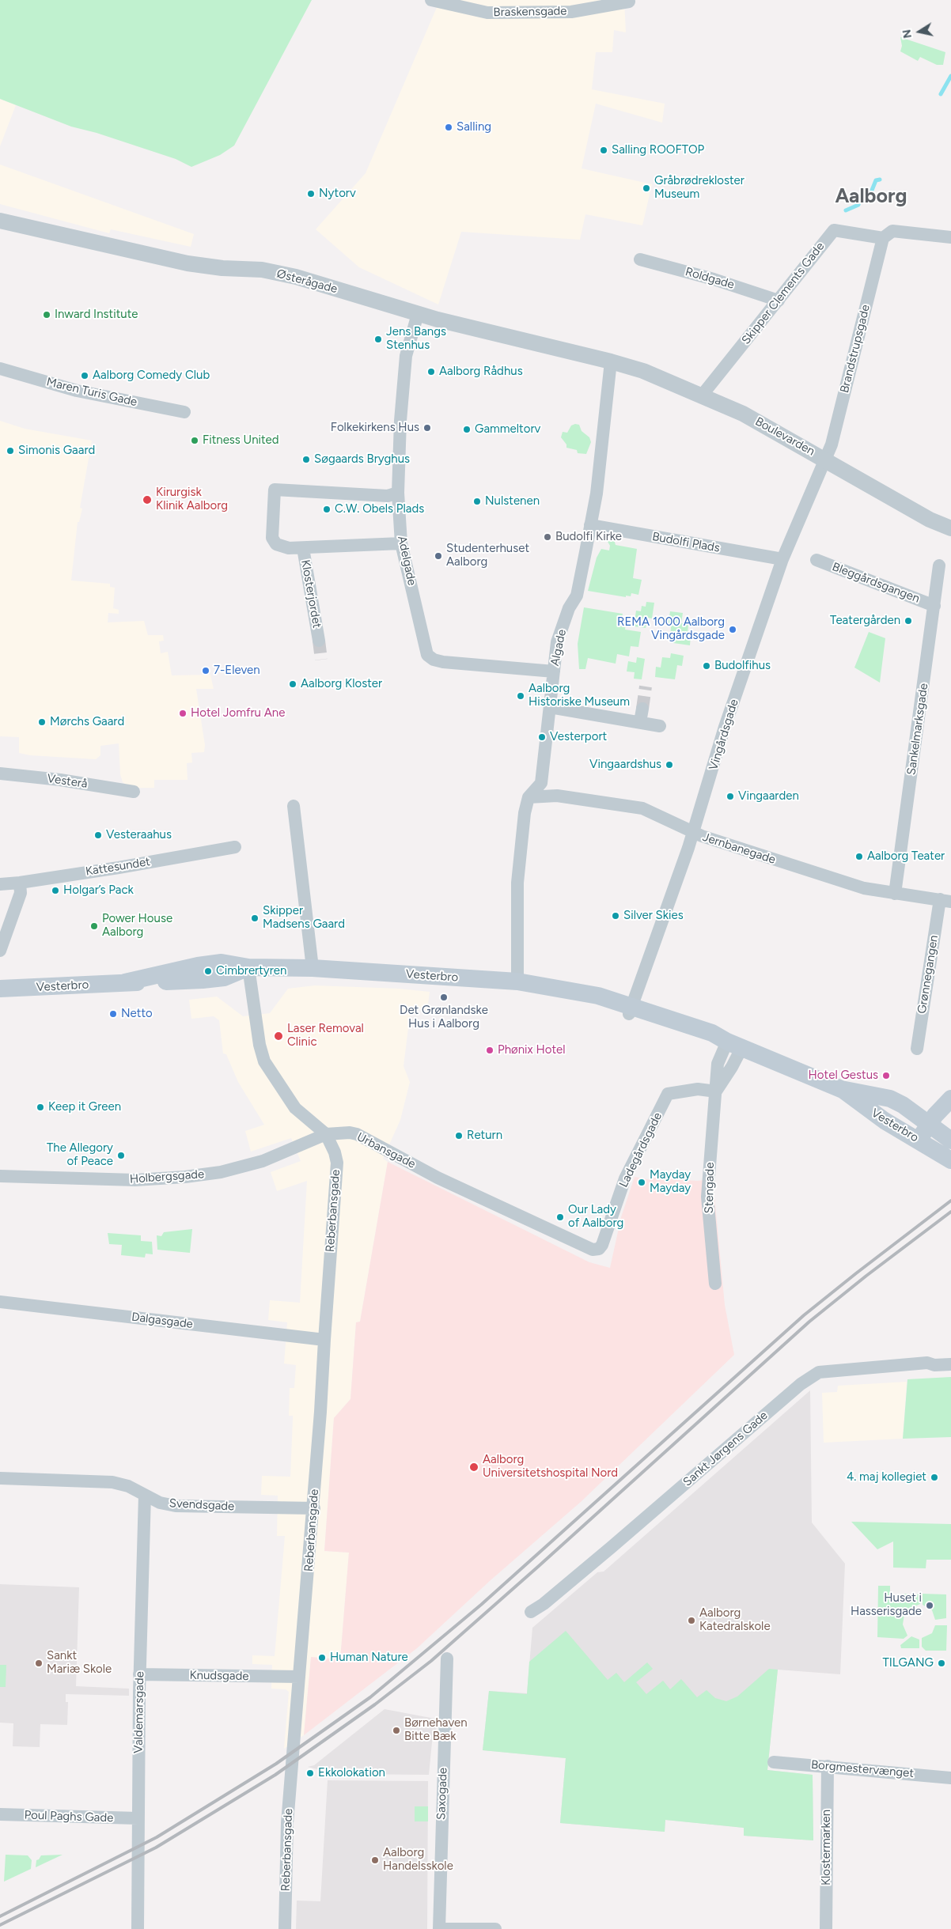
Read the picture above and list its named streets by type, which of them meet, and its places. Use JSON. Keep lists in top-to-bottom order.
{
  "streets": {
    "main road": ["Vesterbro"],
    "street": [
      "Braskensgade",
      "Roldgade",
      "Østerågade",
      "Skipper Clements Gade",
      "Brandstrupsgade",
      "Maren Turis Gade",
      "Boulevarden",
      "Budolfi Plads",
      "Adelgade",
      "Bleggårdsgangen",
      "Klosterjordet",
      "Algade",
      "Sankelmarksgade",
      "Vingårdsgade",
      "Vesterå",
      "Jernbanegade",
      "Kattesundet",
      "Grønnegangen",
      "Ladegårdsgade",
      "Urbansgade",
      "Holbergsgade",
      "Stengade",
      "Reberbansgade",
      "Dalgasgade",
      "Sankt Jørgens Gade",
      "Svendsgade",
      "Knudsgade",
      "Valdemarsgade",
      "Borgmestervænget",
      "Saxogade",
      "Poul Paghs Gade",
      "Klostermarken"
    ]
  },
  "crossings": [
    ["Roldgade", "Skipper Clements Gade"],
    ["Østerågade", "Boulevarden"],
    ["Østerågade", "Adelgade"],
    ["Østerågade", "Algade"],
    ["Skipper Clements Gade", "Brandstrupsgade"],
    ["Skipper Clements Gade", "Boulevarden"],
    ["Brandstrupsgade", "Boulevarden"],
    ["Brandstrupsgade", "Vingårdsgade"],
    ["Boulevarden", "Algade"],
    ["Boulevarden", "Vingårdsgade"],
    ["Budolfi Plads", "Algade"],
    ["Budolfi Plads", "Vingårdsgade"],
    ["Adelgade", "Algade"],
    ["Bleggårdsgangen", "Sankelmarksgade"],
    ["Algade", "Jernbanegade"],
    ["Algade", "Vesterbro"],
    ["Sankelmarksgade", "Jernbanegade"],
    ["Vingårdsgade", "Jernbanegade"],
    ["Vingårdsgade", "Vesterbro"],
    ["Jernbanegade", "Grønnegangen"],
    ["Vesterbro", "Stengade"],
    ["Ladegårdsgade", "Urbansgade"],
    ["Ladegårdsgade", "Stengade"],
    ["Urbansgade", "Holbergsgade"],
    ["Urbansgade", "Reberbansgade"],
    ["Holbergsgade", "Reberbansgade"],
    ["Reberbansgade", "Dalgasgade"],
    ["Reberbansgade", "Svendsgade"],
    ["Reberbansgade", "Knudsgade"],
    ["Svendsgade", "Valdemarsgade"],
    ["Knudsgade", "Valdemarsgade"],
    ["Valdemarsgade", "Poul Paghs Gade"],
    ["Borgmestervænget", "Klostermarken"]
  ],
  "districts": ["Aalborg"],
  "places": [
    "Salling",
    "Salling ROOFTOP",
    "Gråbrødrekloster Museum",
    "Nytorv",
    "Inward Institute",
    "Jens Bangs Stenhus",
    "Aalborg Rådhus",
    "Aalborg Comedy Club",
    "Folkekirkens Hus",
    "Gammeltorv",
    "Fitness United",
    "Simonis Gaard",
    "Søgaards Bryghus",
    "Kirurgisk Klinik Aalborg",
    "Nulstenen",
    "C.W. Obels Plads",
    "Budolfi Kirke",
    "Studenterhuset Aalborg",
    "Teatergården",
    "REMA 1000 Aalborg Vingårdsgade",
    "Budolfihus",
    "7-Eleven",
    "Aalborg Kloster",
    "Aalborg Historiske Museum",
    "Hotel Jomfru Ane",
    "Mørchs Gaard",
    "Vesterport",
    "Vingaardshus",
    "Vingaarden",
    "Vesteraahus",
    "Aalborg Teater",
    "Holgar’s Pack",
    "Silver Skies",
    "Skipper Madsens Gaard",
    "Power House Aalborg",
    "Cimbrertyren",
    "Det Grønlandske Hus i Aalborg",
    "Netto",
    "Laser Removal Clinic",
    "Phønix Hotel",
    "Hotel Gestus",
    "Keep it Green",
    "Return",
    "The Allegory of Peace",
    "Mayday Mayday",
    "Our Lady of Aalborg",
    "Aalborg Universitetshospital Nord",
    "4. maj kollegiet",
    "Huset i Hasserisgade",
    "Aalborg Katedralskole",
    "Human Nature",
    "Sankt Mariæ Skole",
    "TILGANG",
    "Børnehaven Bitte Bæk",
    "Ekkolokation",
    "Aalborg Handelsskole"
  ],
  "north": "left"
}
